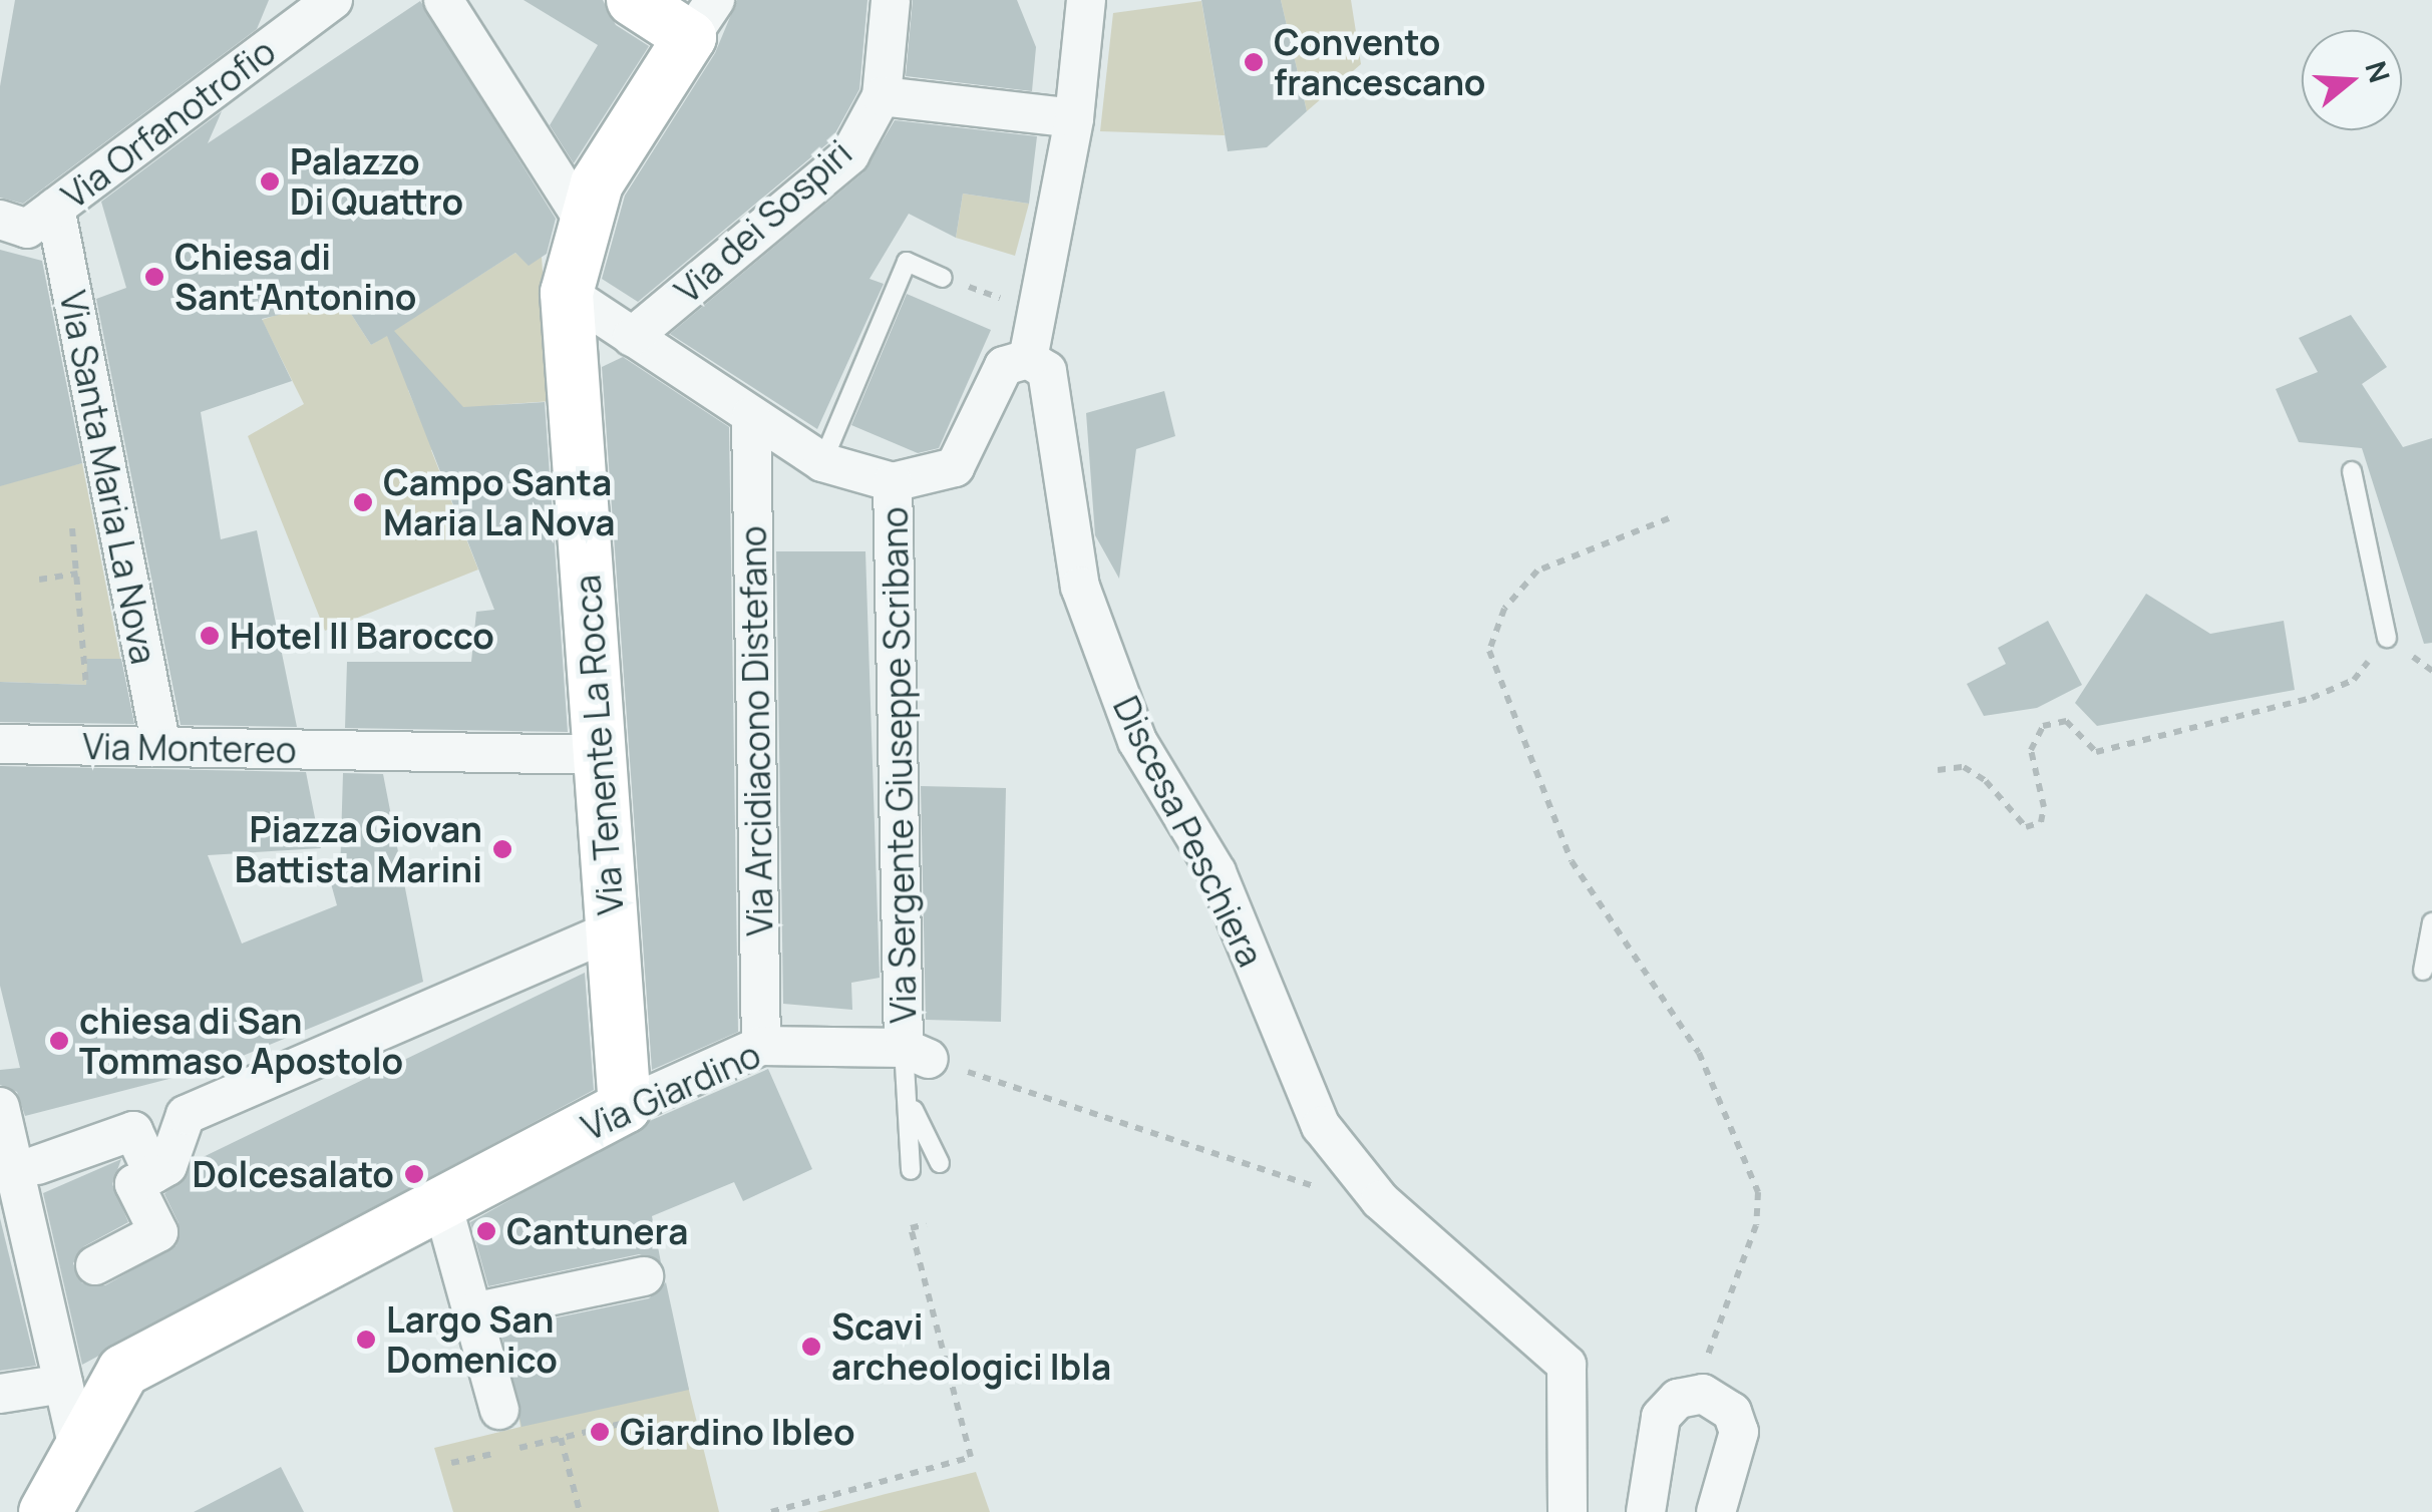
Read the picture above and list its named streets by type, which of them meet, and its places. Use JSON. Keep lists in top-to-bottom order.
{
  "streets": {
    "street": [
      "Via Orfanotrofio",
      "Via dei Sospiri",
      "Via Santa Maria La Nova",
      "Via Arcidiacono Distefano",
      "Via Tenente La Rocca",
      "Via Montereo",
      "Via Sergente Giuseppe Scribano",
      "Discesa Peschiera",
      "Via Giardino"
    ]
  },
  "crossings": [
    ["Via Orfanotrofio", "Via Santa Maria La Nova"],
    ["Via Santa Maria La Nova", "Via Montereo"],
    ["Via Arcidiacono Distefano", "Via Giardino"],
    ["Via Tenente La Rocca", "Via Montereo"],
    ["Via Tenente La Rocca", "Via Giardino"],
    ["Via Sergente Giuseppe Scribano", "Via Giardino"]
  ],
  "places": [
    "Convento francescano",
    "Palazzo Di Quattro",
    "Chiesa di Sant'Antonino",
    "Campo Santa Maria La Nova",
    "Hotel Il Barocco",
    "Piazza Giovan Battista Marini",
    "chiesa di San Tommaso Apostolo",
    "Dolcesalato",
    "Cantunera",
    "Largo San Domenico",
    "Scavi archeologici Ibla",
    "Giardino Ibleo"
  ],
  "north": "right"
}
